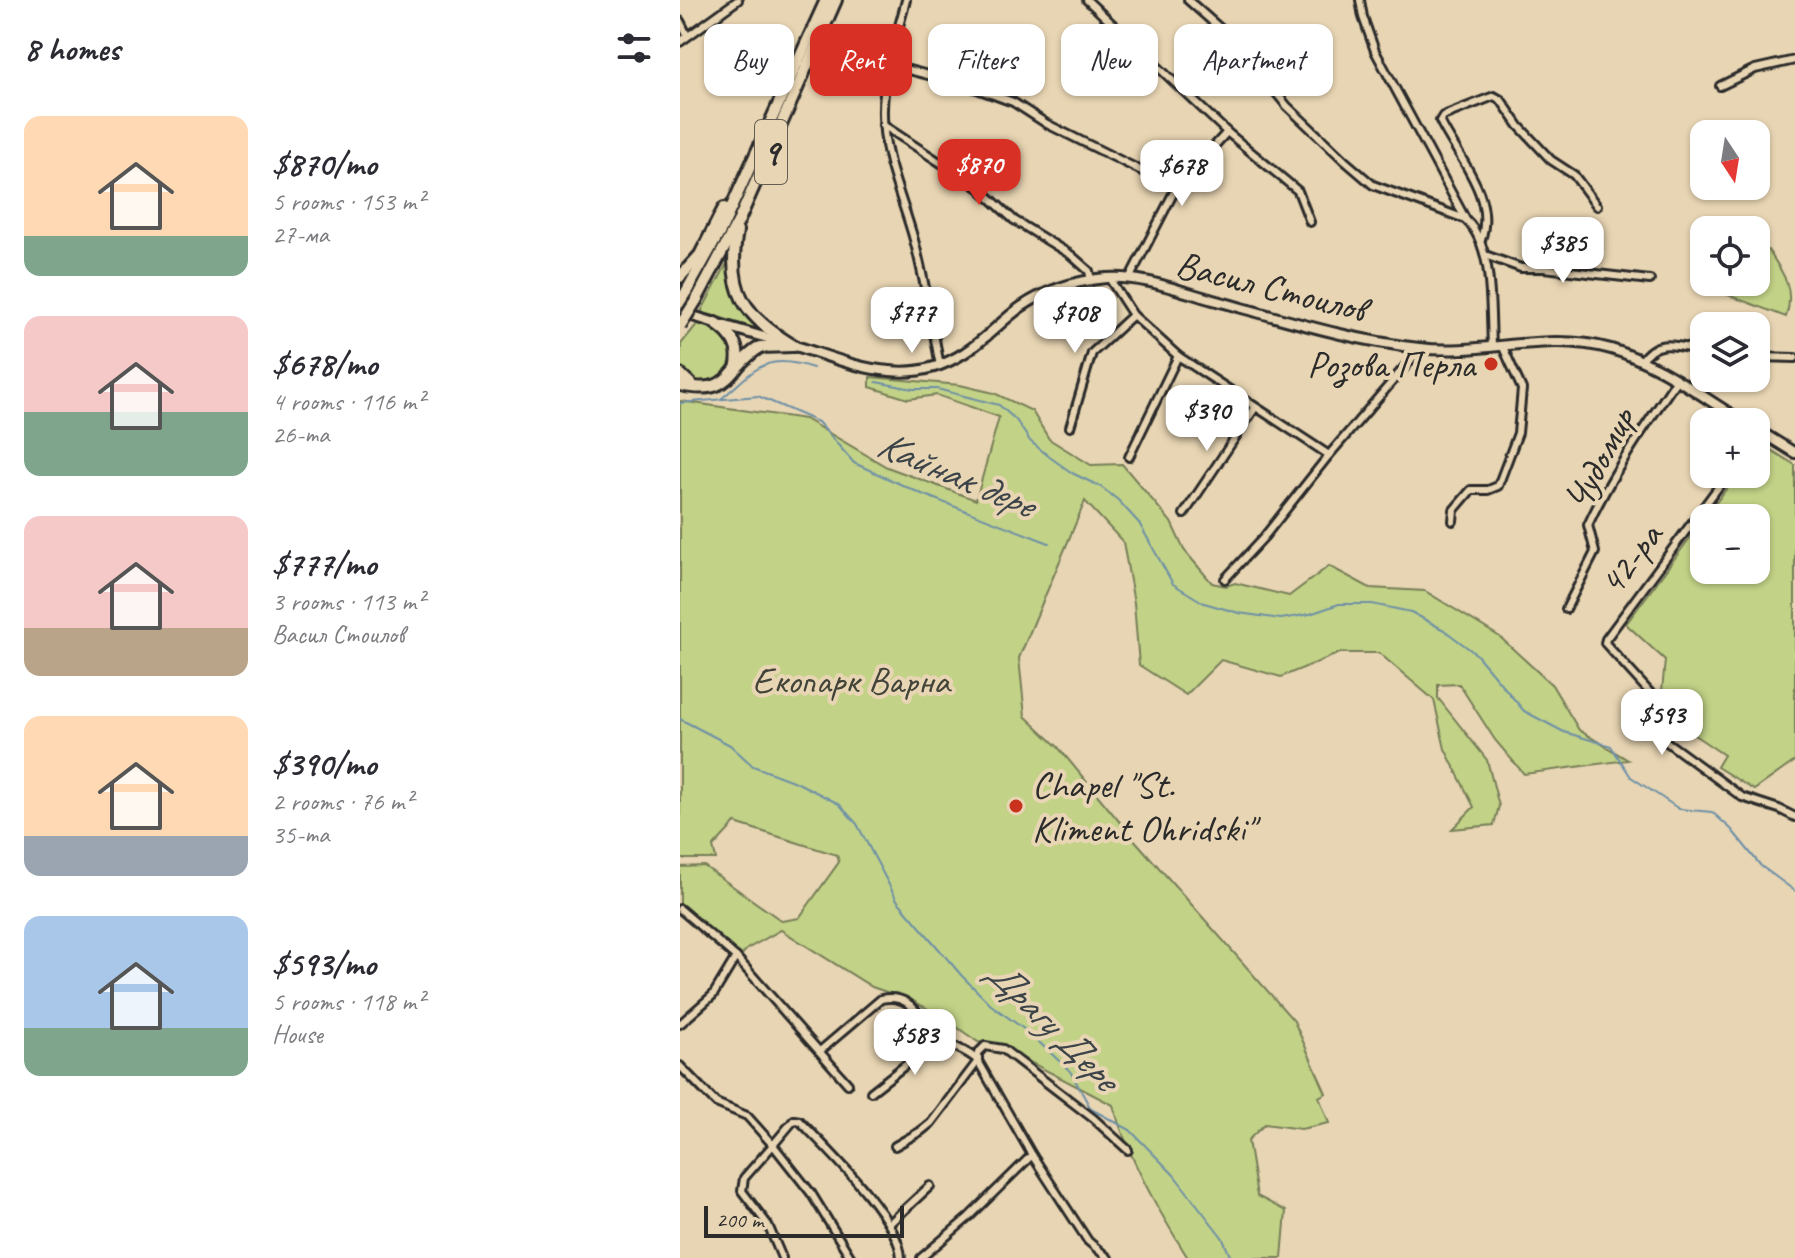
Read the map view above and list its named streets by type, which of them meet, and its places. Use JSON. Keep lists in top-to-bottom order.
{
  "streets": {
    "highway": ["9"],
    "street": ["Васил Стоилов", "Чудомир", "42-ра"]
  },
  "crossings": [
    ["Васил Стоилов", "Чудомир"]
  ],
  "water": ["Кайнак дере", "Драгу Дере"],
  "parks": ["Екопарк Варна"],
  "places": ["Розова Перла", "Chapel \"St. Kliment Ohridski\""],
  "scale_bar": "200 m",
  "north": "bottom",
  "page": {
    "heading": "8 homes",
    "chip": [
      "Buy",
      "Rent",
      "Filters",
      "New",
      "Apartment"
    ],
    "list": [
      {
        "name": "$870/mo",
        "note": "5 rooms · 153 m² · 27-ма"
      },
      {
        "name": "$678/mo",
        "note": "4 rooms · 116 m² · 26-та"
      },
      {
        "name": "$777/mo",
        "note": "3 rooms · 113 m² · Васил Стоилов"
      },
      {
        "name": "$390/mo",
        "note": "2 rooms · 76 m² · 35-та"
      },
      {
        "name": "$593/mo",
        "note": "5 rooms · 118 m² · House"
      }
    ],
    "map_buttons": ["+", "−"],
    "price": [
      "$870",
      "$678",
      "$385",
      "$777",
      "$708",
      "$390",
      "$593",
      "$583"
    ],
    "scale": "200 m"
  }
}
